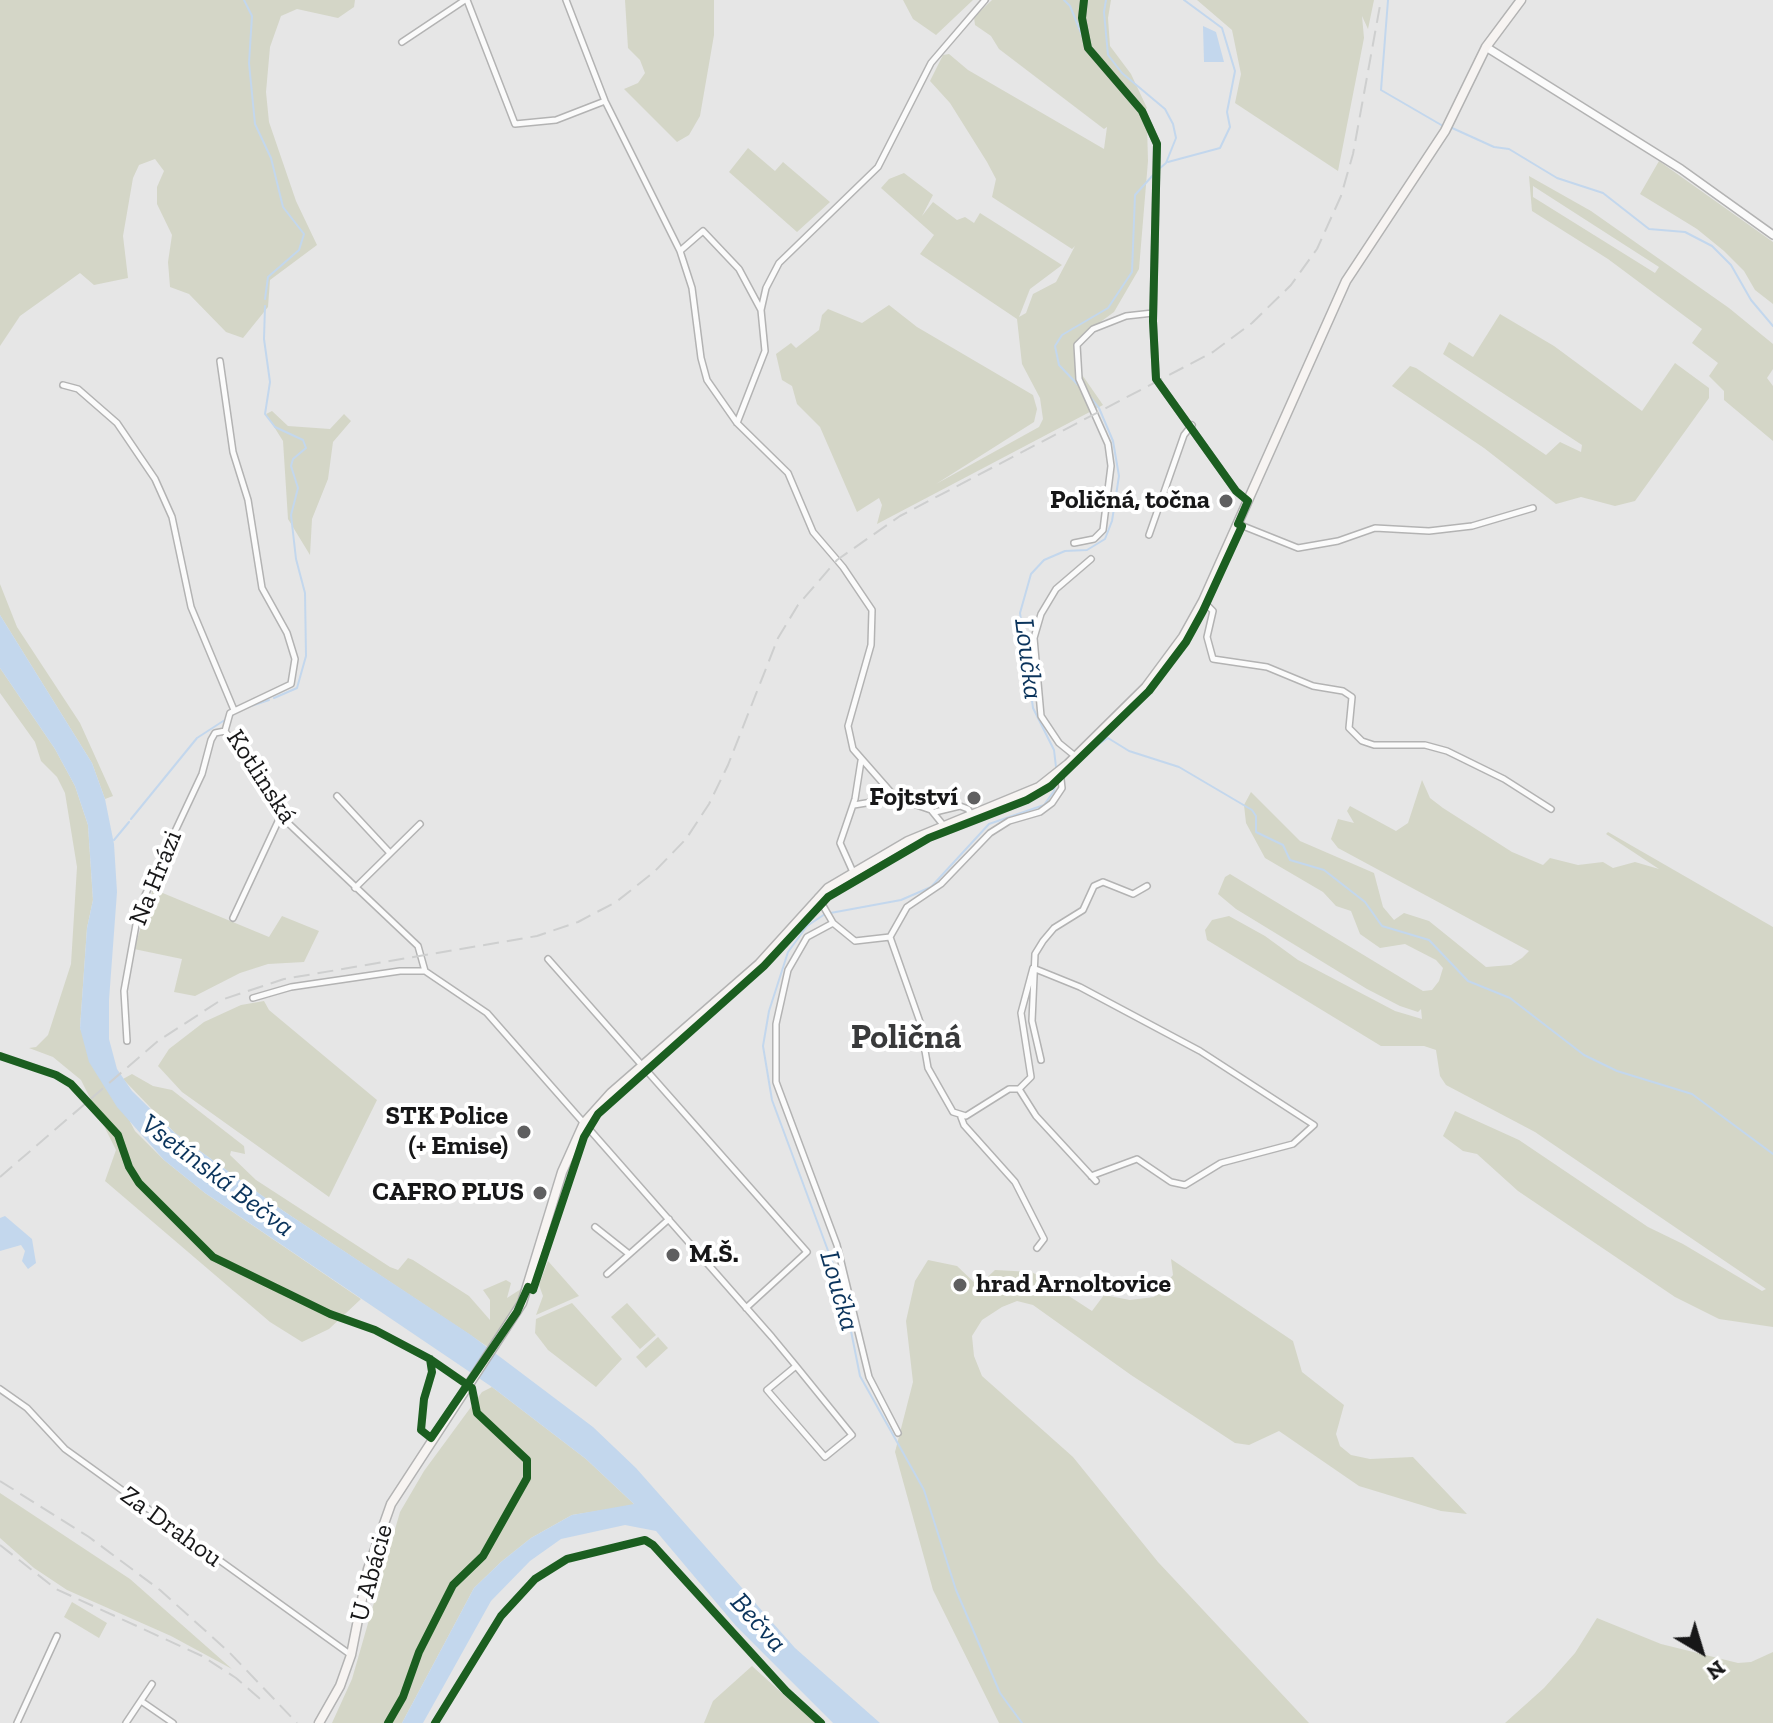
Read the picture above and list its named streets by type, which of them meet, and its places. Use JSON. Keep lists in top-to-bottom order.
{
  "streets": {
    "main road": ["U Abácie"],
    "street": ["Kotlinská", "Na Hrázi", "Za Drahou"]
  },
  "crossings": [
    ["Kotlinská", "Na Hrázi"],
    ["Za Drahou", "U Abácie"]
  ],
  "districts": ["Poličná"],
  "water": ["Loučka", "Vsetínská Bečva", "Bečva"],
  "places": [
    "Poličná, točna",
    "Fojtství",
    "STK Police (+ Emise)",
    "CAFRO PLUS",
    "M.Š.",
    "hrad Arnoltovice"
  ],
  "north": "bottom right"
}
